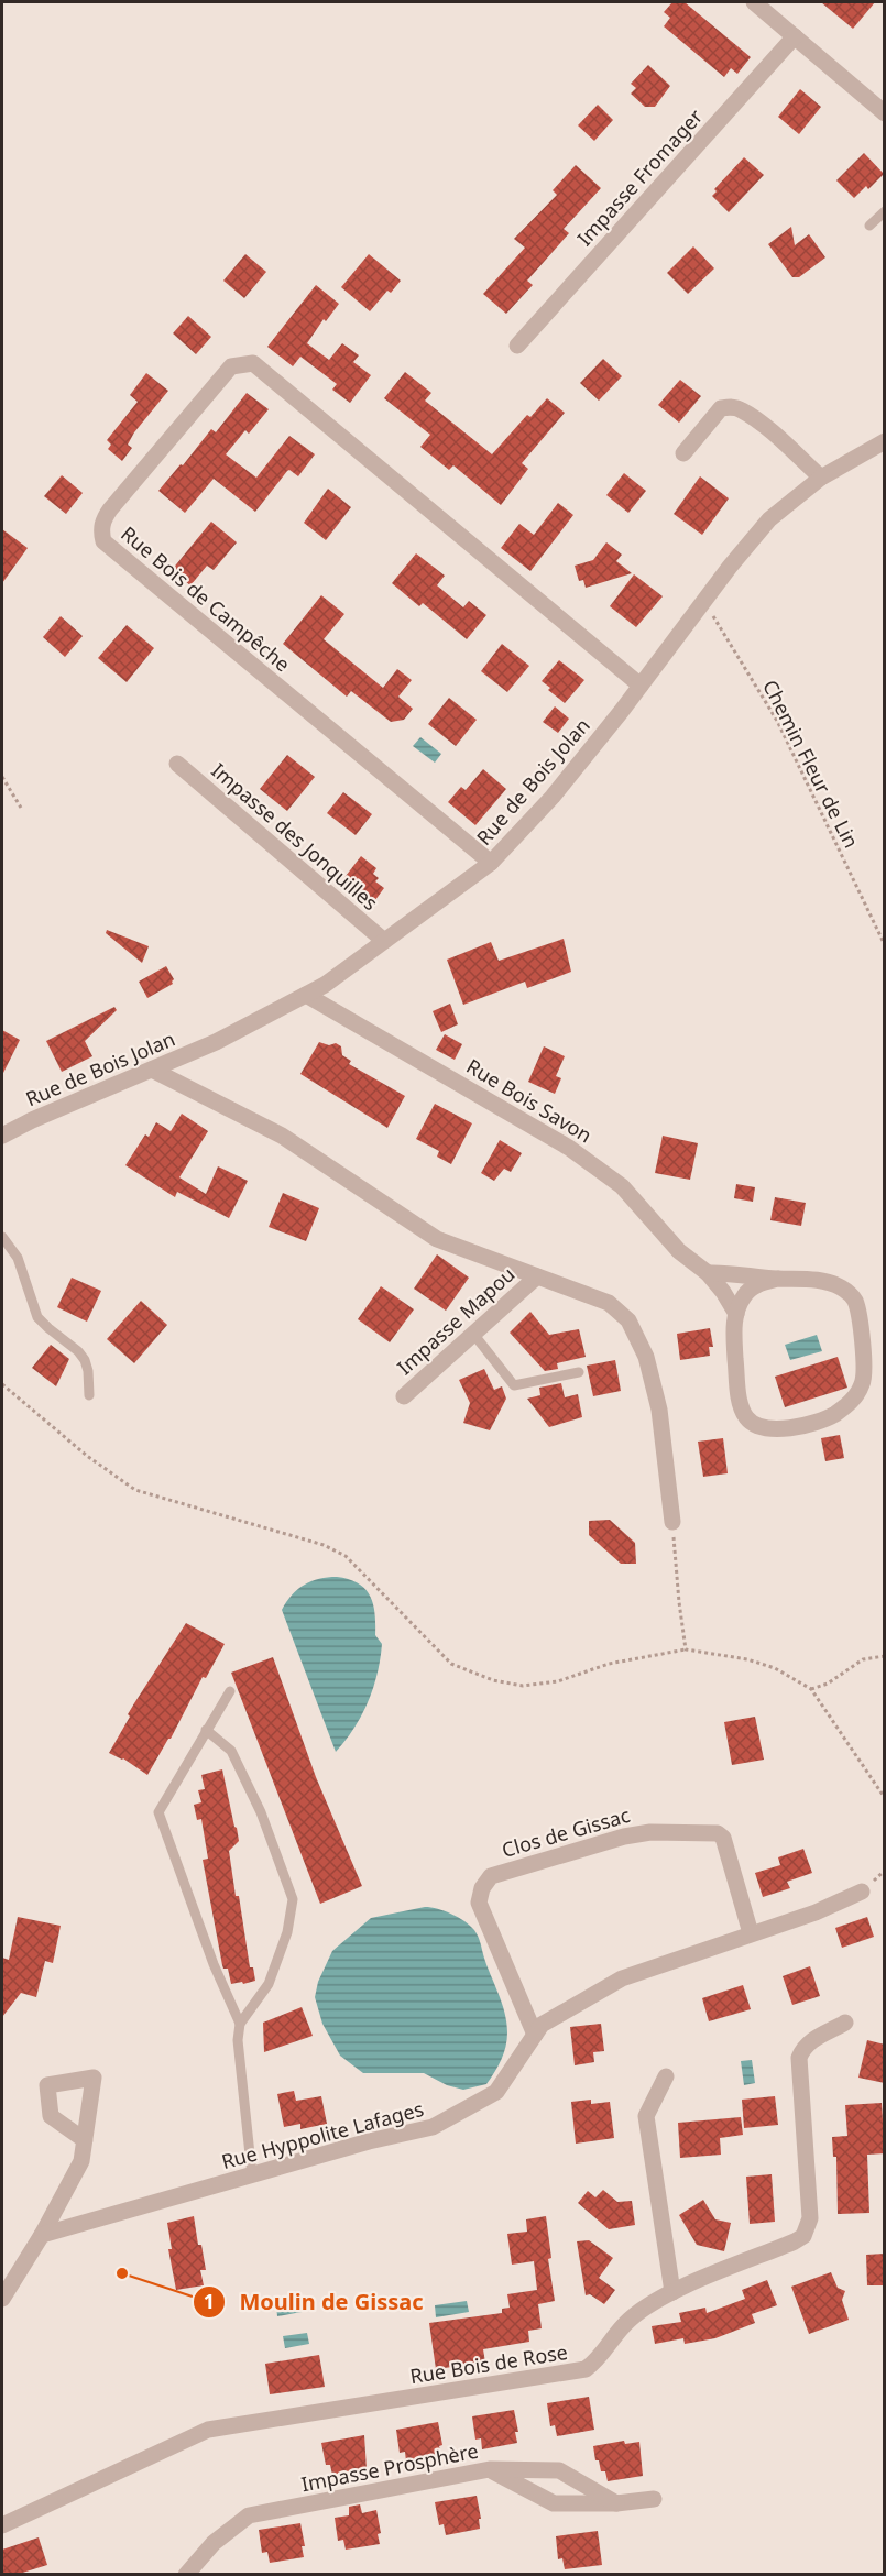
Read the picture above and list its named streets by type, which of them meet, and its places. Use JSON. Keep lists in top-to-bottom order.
{
  "streets": {
    "street": [
      "Impasse Fromager",
      "Rue Bois de Campêche",
      "Rue de Bois Jolan",
      "Impasse des Jonquilles",
      "Rue Bois Savon",
      "Impasse Mapou",
      "Clos de Gissac",
      "Rue Hyppolite Lafages",
      "Rue Bois de Rose",
      "Impasse Prosphère"
    ],
    "path": ["Chemin Fleur de Lin"]
  },
  "crossings": [
    ["Rue Bois de Campêche", "Rue de Bois Jolan"],
    ["Chemin Fleur de Lin", "Rue de Bois Jolan"],
    ["Rue de Bois Jolan", "Impasse des Jonquilles"],
    ["Rue de Bois Jolan", "Rue Bois Savon"],
    ["Clos de Gissac", "Rue Hyppolite Lafages"]
  ],
  "places": ["Moulin de Gissac"]
}
